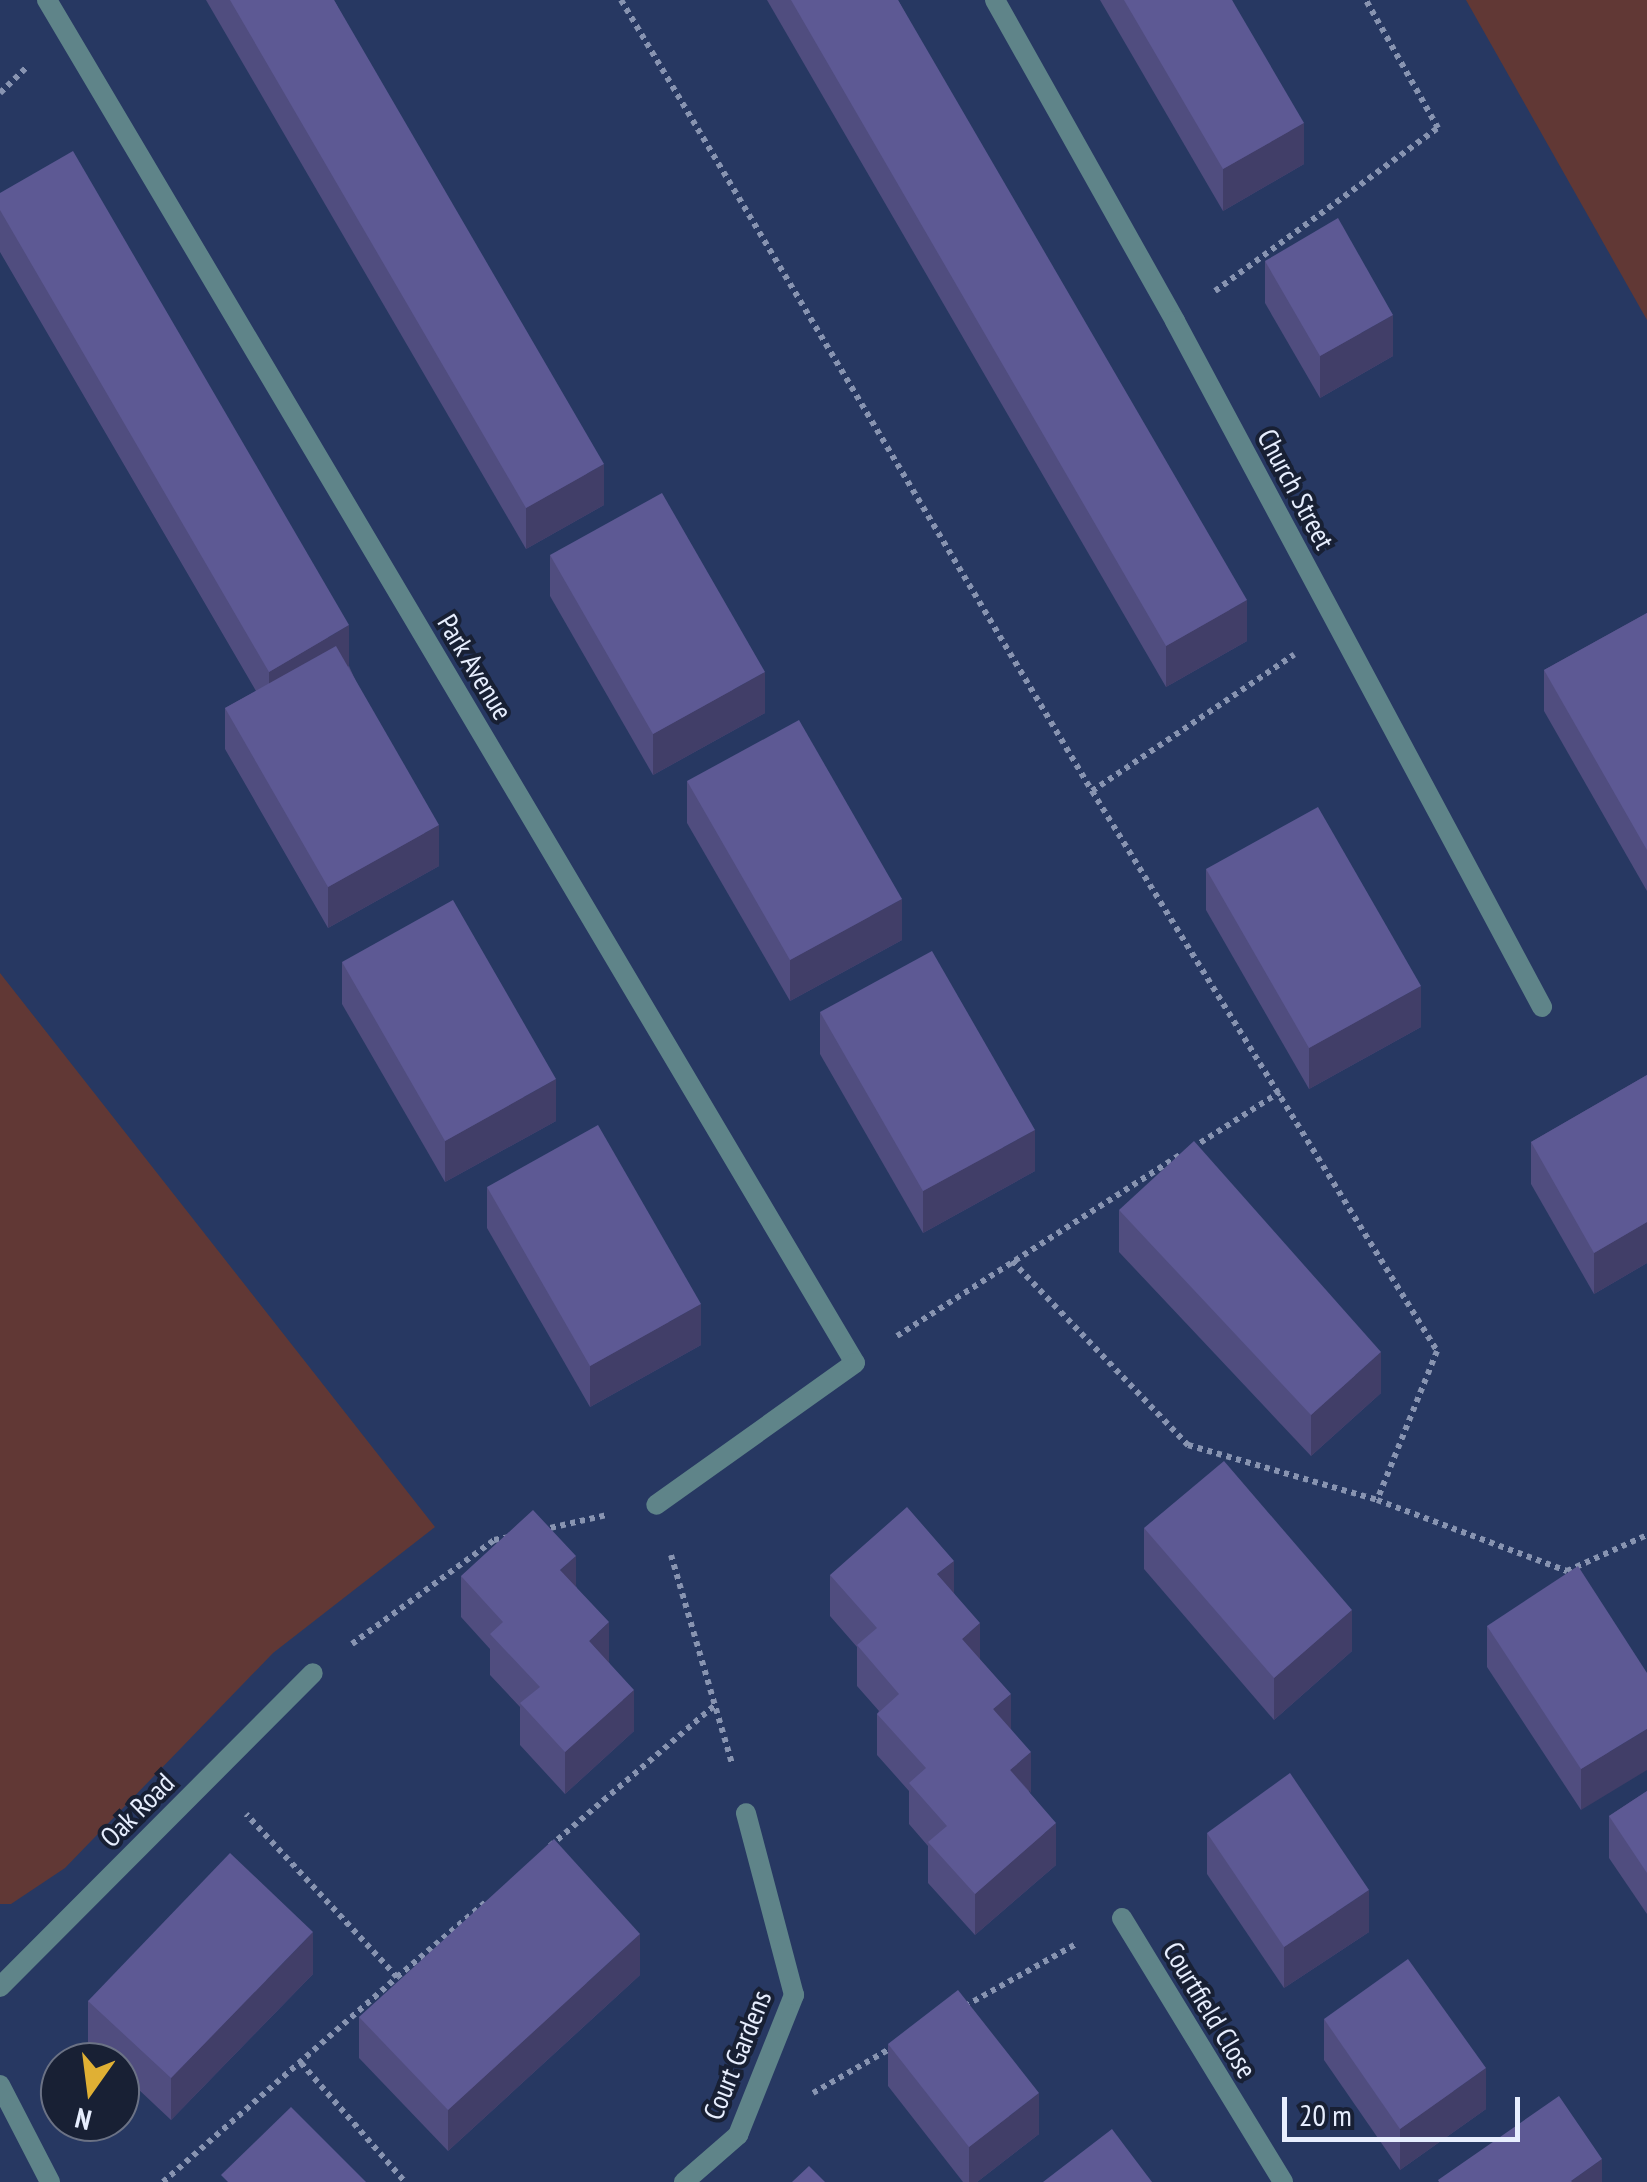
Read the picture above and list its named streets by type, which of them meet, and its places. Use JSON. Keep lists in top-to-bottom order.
{
  "streets": {
    "street": [
      "Church Street",
      "Park Avenue",
      "Oak Road",
      "Courtfield Close",
      "Court Gardens"
    ]
  },
  "scale_bar": "20 m",
  "north": "bottom"
}
